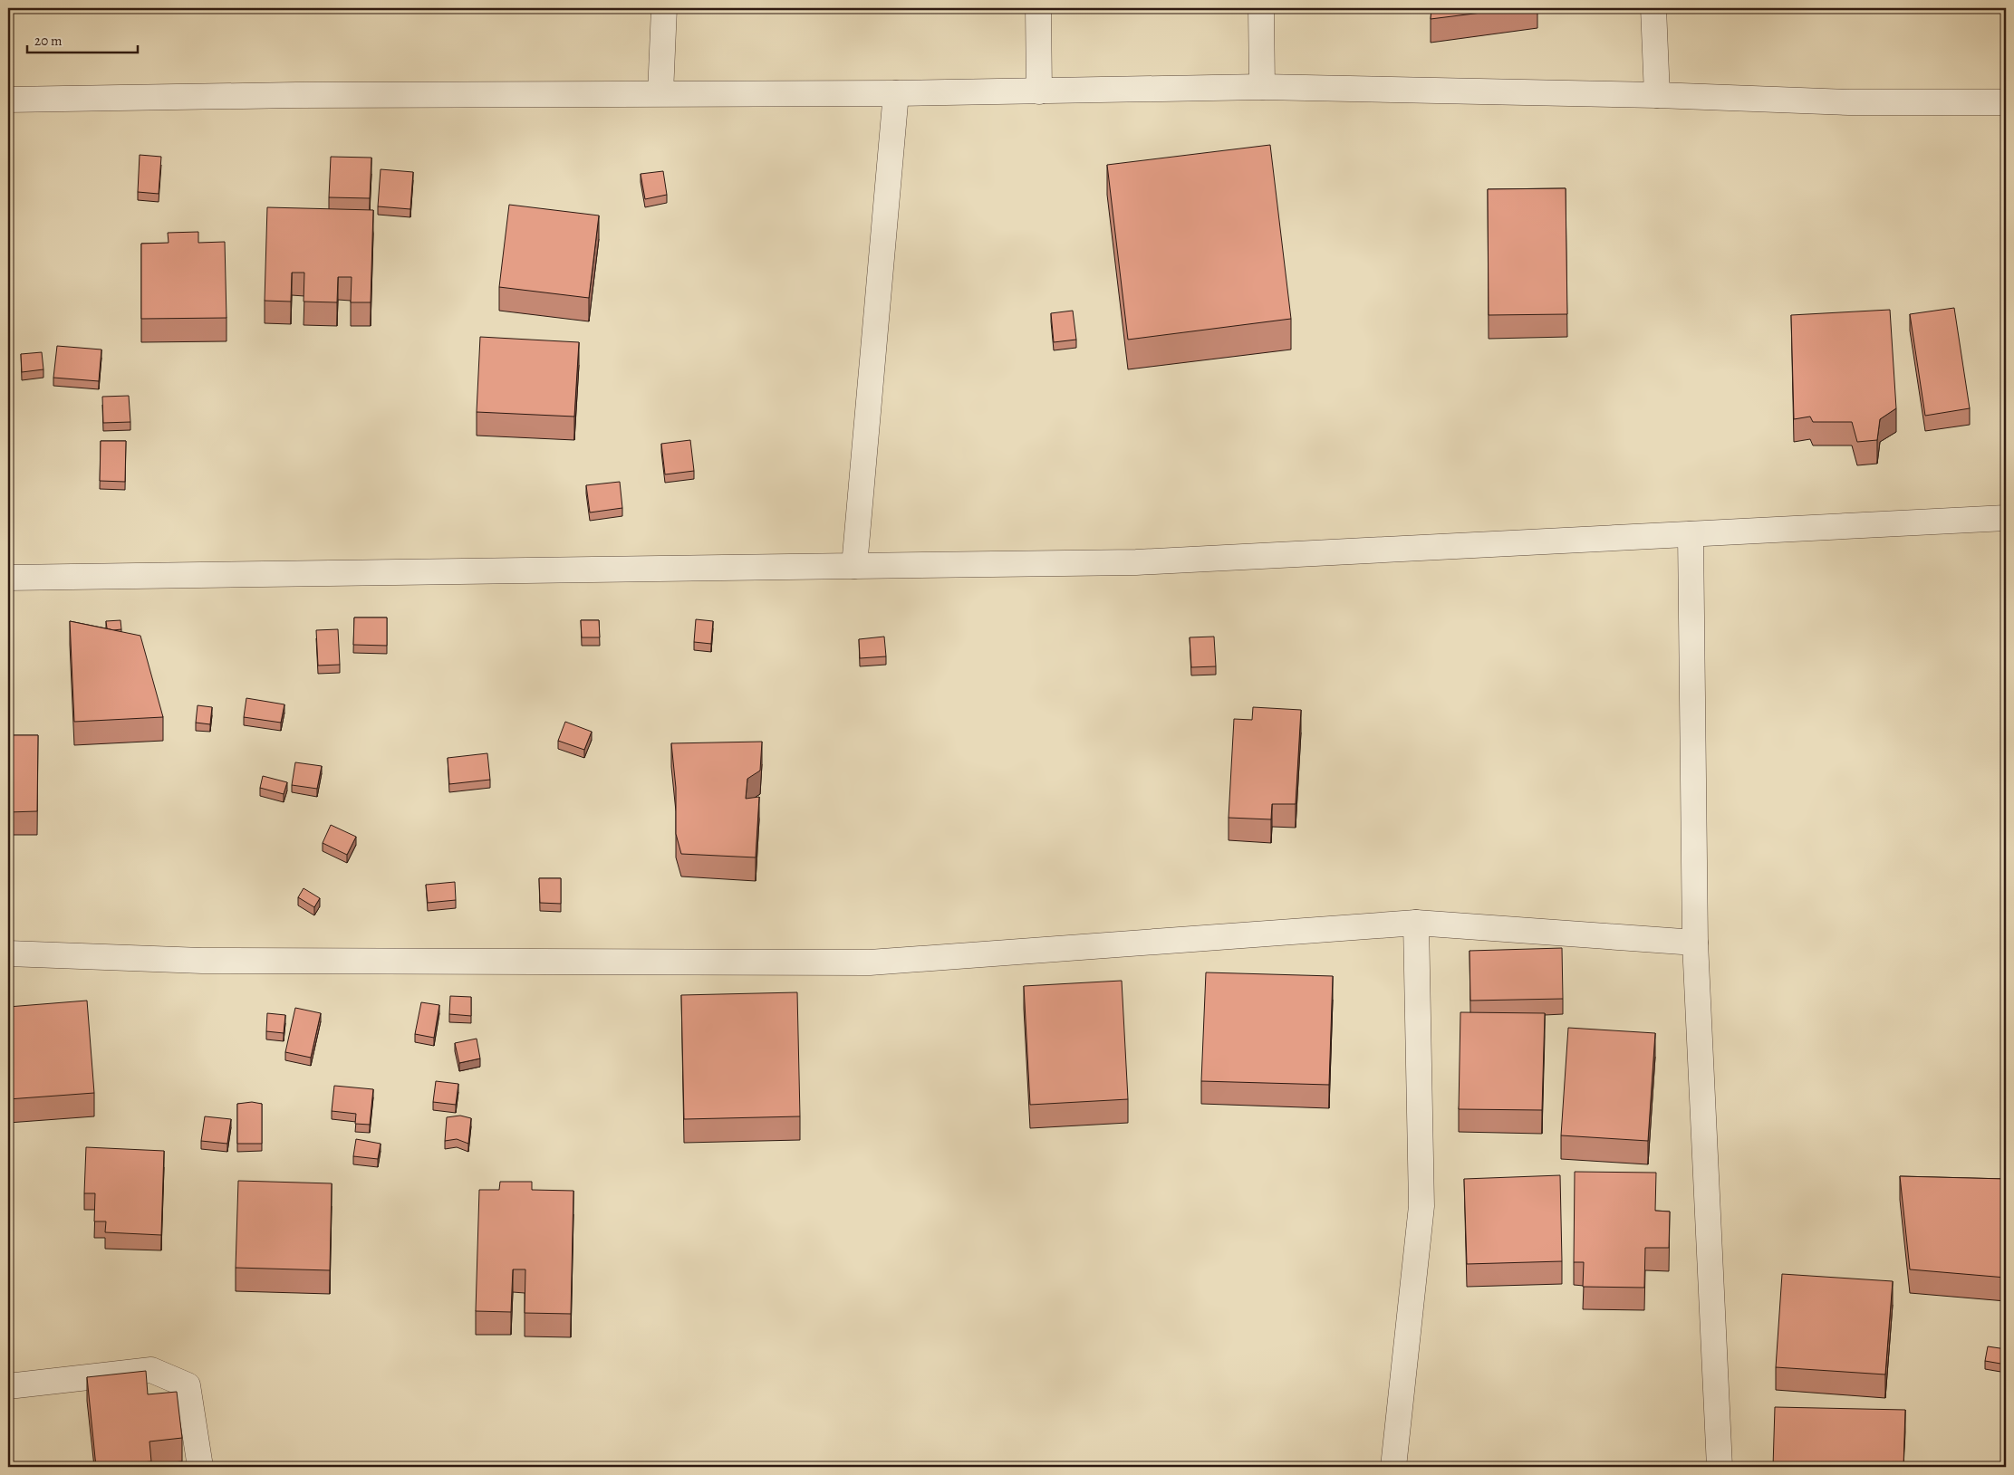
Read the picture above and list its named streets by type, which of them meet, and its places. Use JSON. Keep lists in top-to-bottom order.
{
  "scale_bar": "20 m"
}
